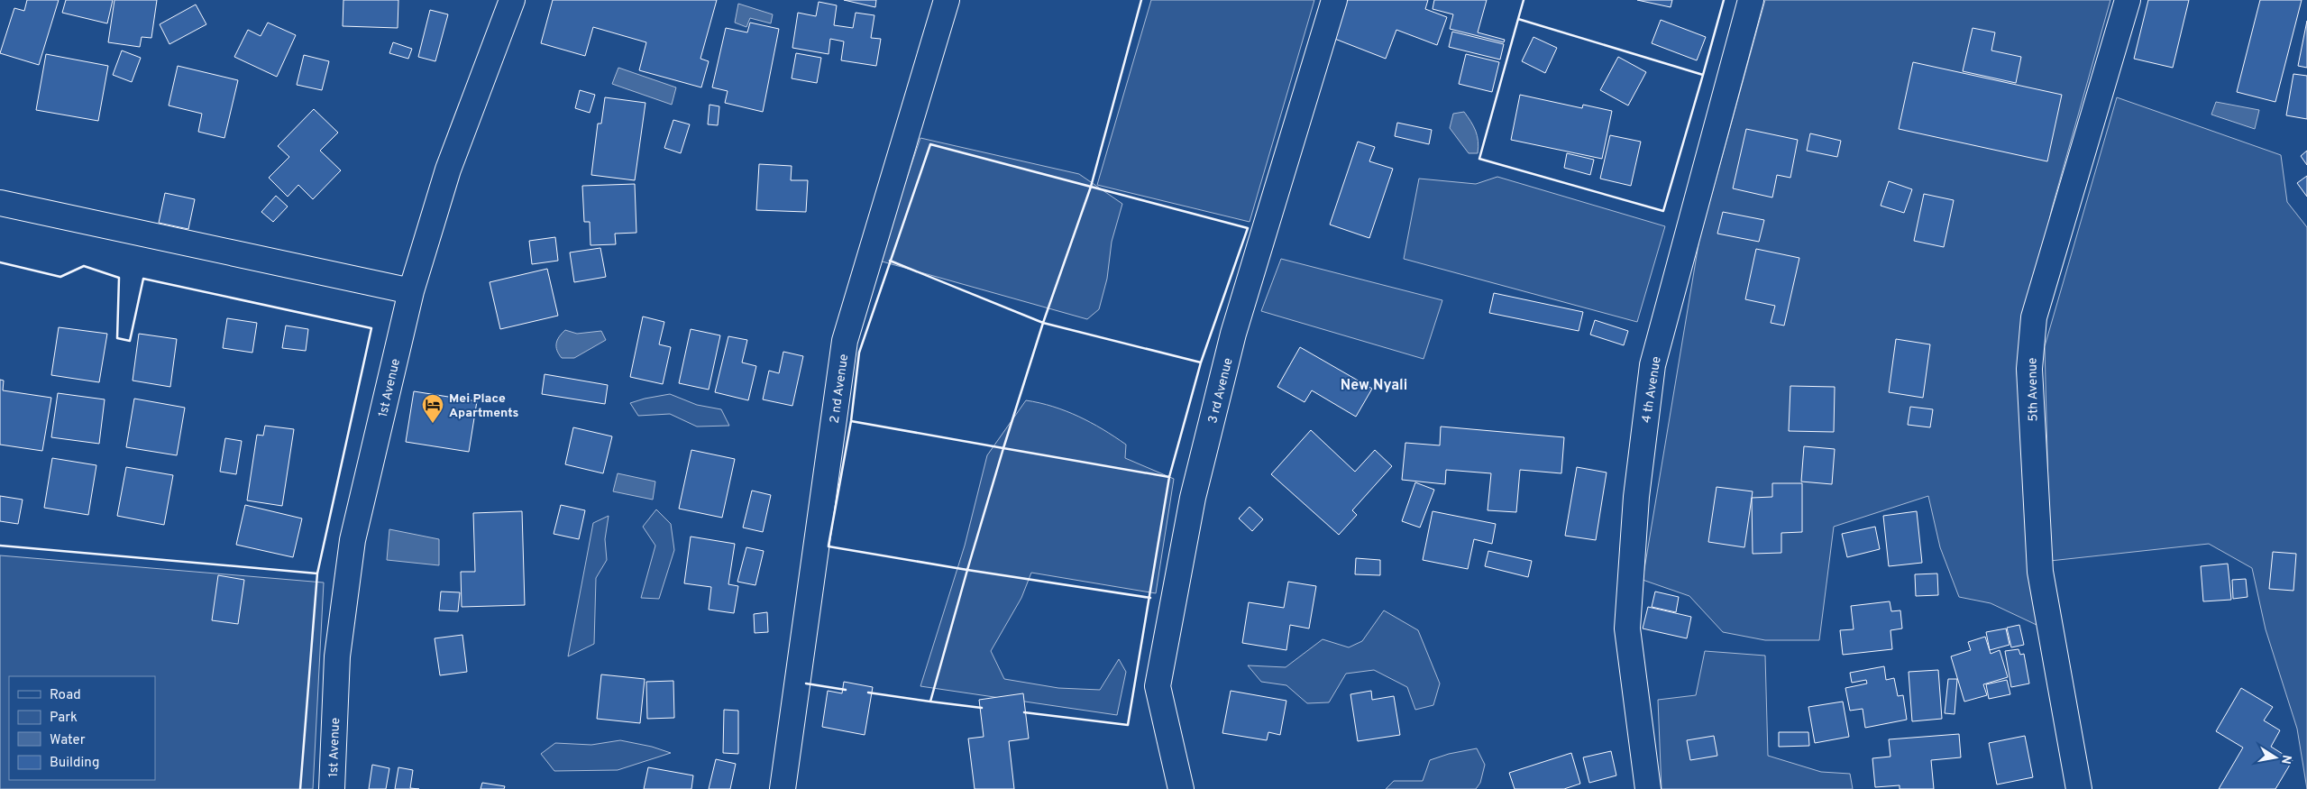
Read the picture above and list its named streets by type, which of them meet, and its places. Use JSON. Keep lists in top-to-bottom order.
{
  "streets": {
    "street": [
      "1st Avenue",
      "2 nd Avenue",
      "4 th Avenue",
      "5th Avenue",
      "3 rd Avenue"
    ]
  },
  "districts": ["New Nyali"],
  "places": {
    "hotel": ["Mei Place Apartments"]
  },
  "legend": [
    "Road",
    "Park",
    "Water",
    "Building"
  ],
  "north": "right"
}
